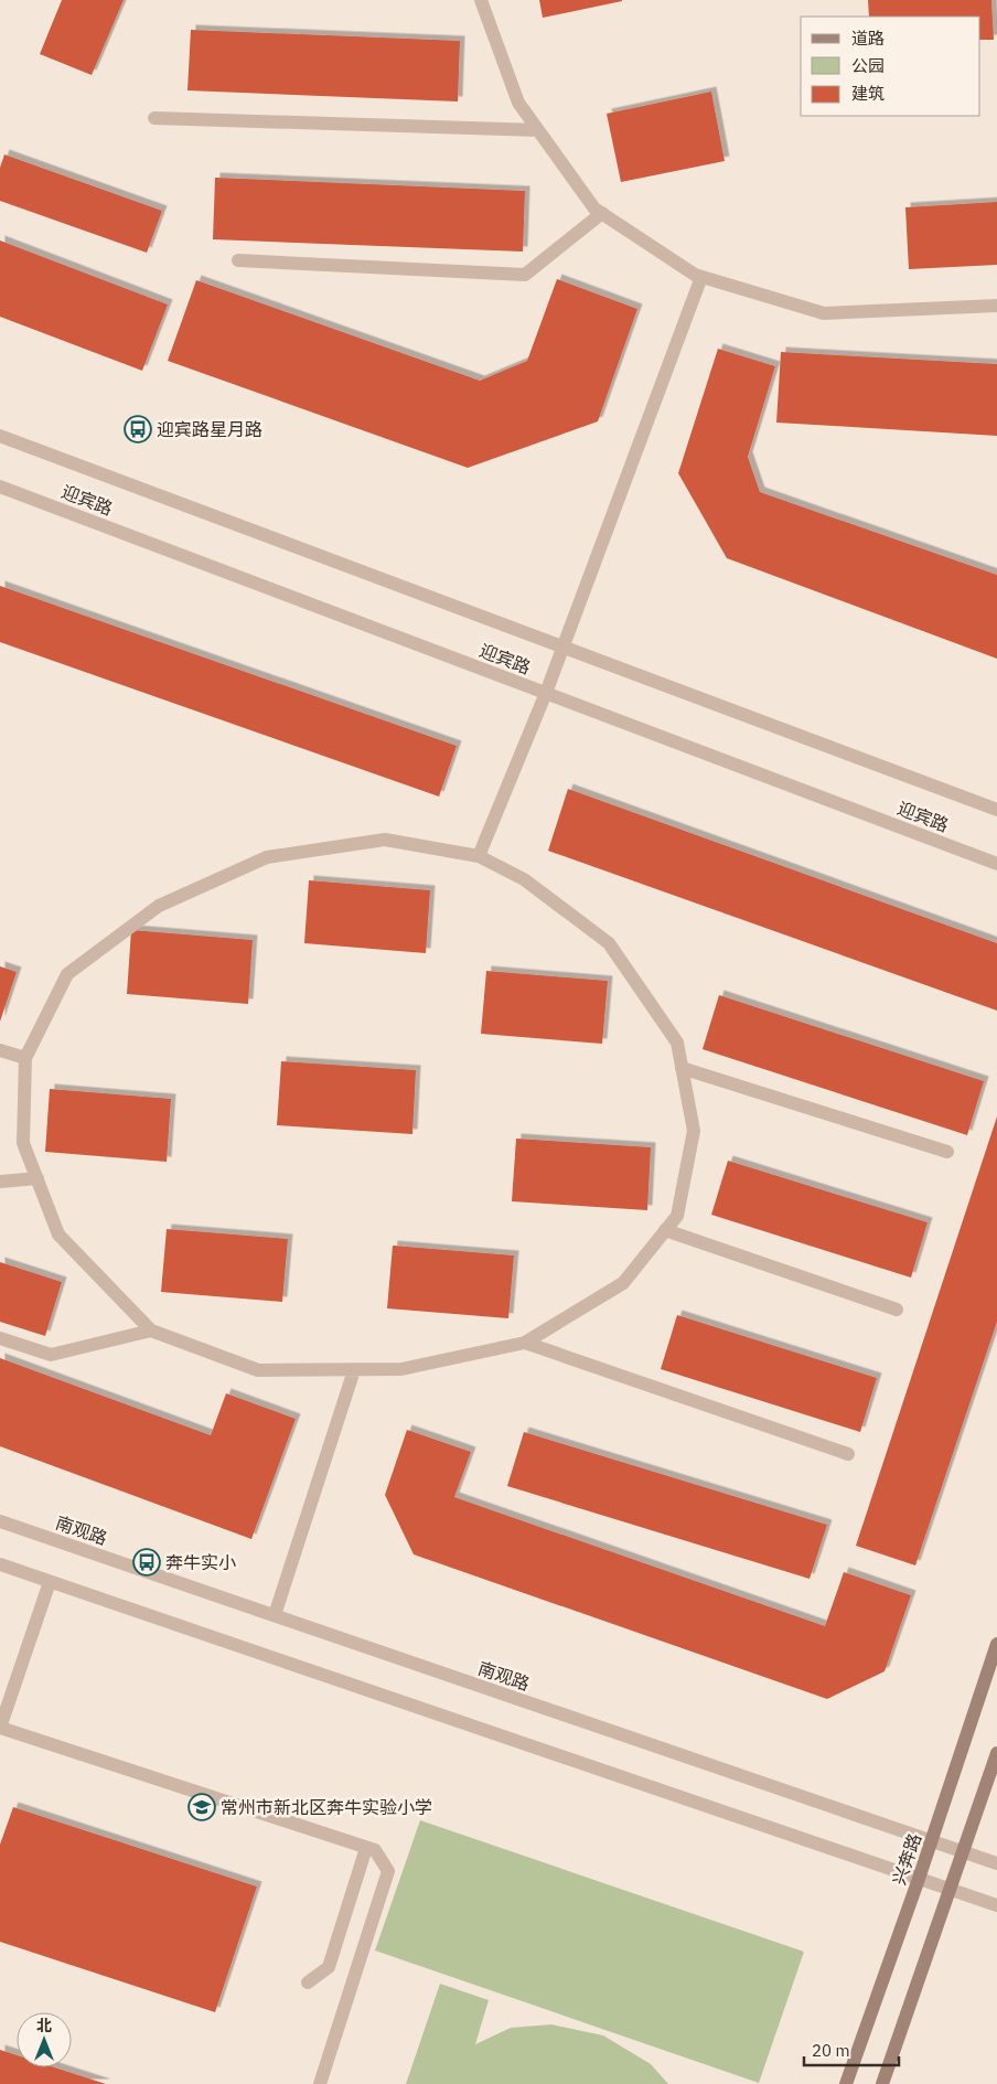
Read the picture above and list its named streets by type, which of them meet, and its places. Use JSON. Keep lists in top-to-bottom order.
{
  "streets": {
    "main road": ["兴奔路"],
    "street": ["迎宾路", "南观路"]
  },
  "crossings": [
    ["南观路", "兴奔路"]
  ],
  "places": {
    "bus stop": ["迎宾路星月路", "奔牛实小"],
    "school or university": ["常州市新北区奔牛实验小学"]
  },
  "legend": ["道路", "公园", "建筑"],
  "scale_bar": "20 m",
  "north": "top"
}
